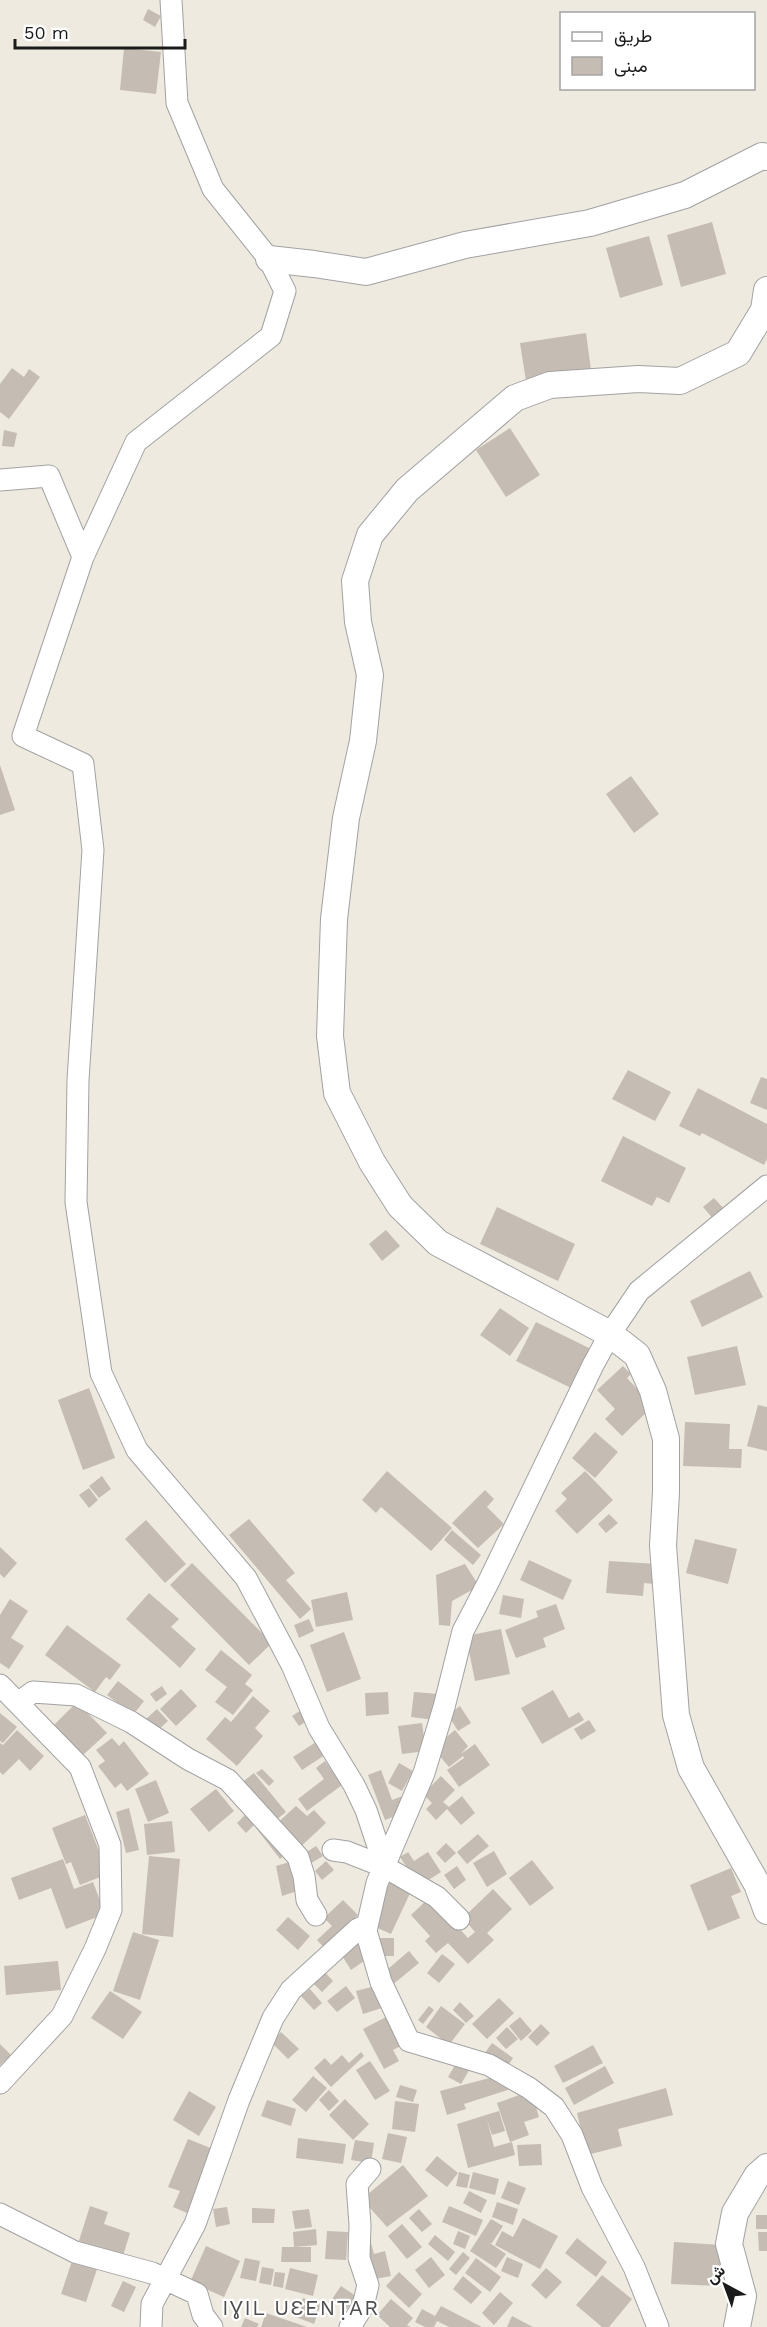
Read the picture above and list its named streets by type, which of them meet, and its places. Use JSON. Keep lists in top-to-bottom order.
{
  "districts": ["IƔIL UƐENṬAR"],
  "legend": ["طريق", "مبنى"],
  "scale_bar": "50 m",
  "north": "top left"
}
